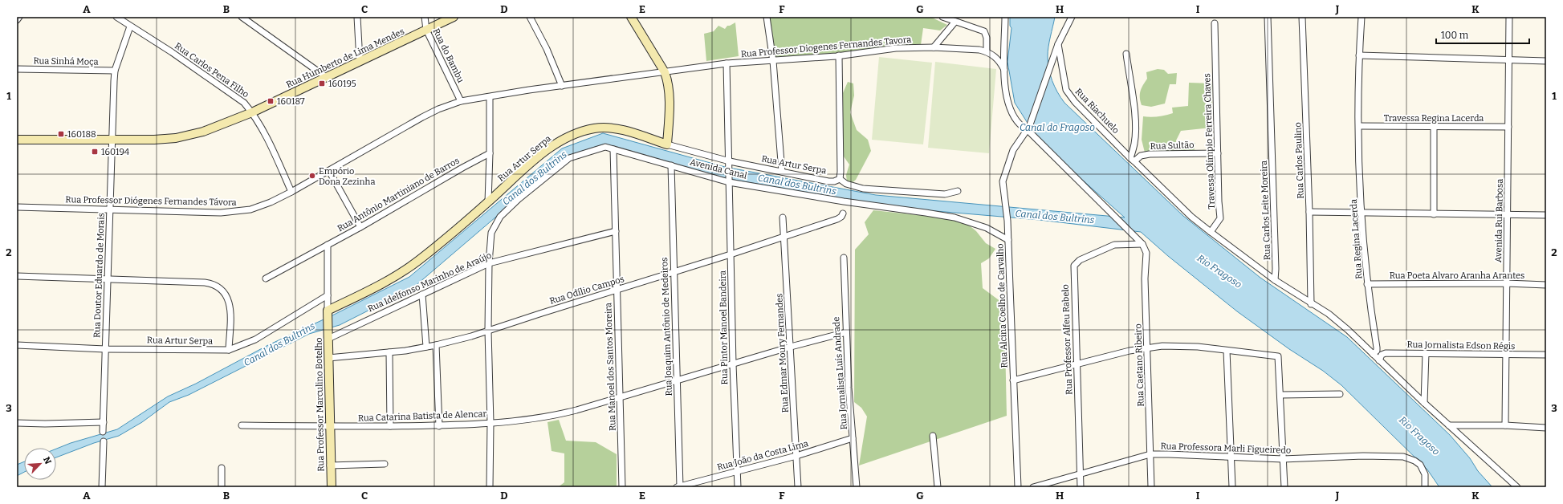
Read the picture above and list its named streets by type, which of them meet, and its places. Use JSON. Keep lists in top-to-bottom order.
{
  "streets": {
    "street": [
      "Rua Professor Diogenes Fernandes Tavora",
      "Rua do Bambu",
      "Rua Humberto de Lima Mendes",
      "Rua Sinhá Moça",
      "Rua Carlos Pena Filho",
      "Rua Riachuelo",
      "Travessa Regina Lacerda",
      "Travessa Olímpio Ferreira Chaves",
      "Rua Sultão",
      "Rua Artur Serpa",
      "Rua Carlos Paulino",
      "Avenida Canal",
      "Rua Antônio Martiniano de Barros",
      "Rua Professor Diógenes Fernandes Távora",
      "Rua Carlos Leite Moreira",
      "Avenida Rui Barbosa",
      "Rua Regina Lacerda",
      "Rua Doutor Eduardo de Morais",
      "Rua Poeta Alvaro Aranha Arantes",
      "Rua Idelfonso Marinho de Araújo",
      "Rua Odílio Campos",
      "Rua Alcina Coelho de Carvalho",
      "Rua Joaquim Antônio de Medeiros",
      "Rua Pintor Manoel Bandeira",
      "Rua Professor Alfeu Rabelo",
      "Rua Jornalista Edson Régis",
      "Rua Edmar Moury Fernandes",
      "Rua Caetano Ribeiro",
      "Rua Manoel dos Santos Moreira",
      "Rua Jornalista Luís Andrade",
      "Rua Professor Marculino Botelho",
      "Rua Catarina Batista de Alencar",
      "Rua Professora Marli Figueiredo",
      "Rua João da Costa Lima"
    ]
  },
  "crossings": [
    ["Rua Professor Diogenes Fernandes Tavora", "Rua Professor Diógenes Fernandes Távora"],
    ["Rua Professor Diogenes Fernandes Tavora", "Rua Pintor Manoel Bandeira"],
    ["Rua do Bambu", "Rua Humberto de Lima Mendes"],
    ["Rua do Bambu", "Rua Professor Diógenes Fernandes Távora"],
    ["Rua Humberto de Lima Mendes", "Rua Carlos Pena Filho"],
    ["Rua Humberto de Lima Mendes", "Rua Doutor Eduardo de Morais"],
    ["Rua Sinhá Moça", "Rua Doutor Eduardo de Morais"],
    ["Rua Carlos Pena Filho", "Rua Professor Diógenes Fernandes Távora"],
    ["Rua Carlos Pena Filho", "Rua Doutor Eduardo de Morais"],
    ["Rua Riachuelo", "Travessa Olímpio Ferreira Chaves"],
    ["Rua Riachuelo", "Rua Sultão"],
    ["Rua Riachuelo", "Rua Alcina Coelho de Carvalho"],
    ["Travessa Regina Lacerda", "Avenida Rui Barbosa"],
    ["Travessa Regina Lacerda", "Rua Regina Lacerda"],
    ["Travessa Olímpio Ferreira Chaves", "Rua Sultão"],
    ["Rua Artur Serpa", "Rua Doutor Eduardo de Morais"],
    ["Rua Artur Serpa", "Rua Pintor Manoel Bandeira"],
    ["Rua Artur Serpa", "Rua Professor Marculino Botelho"],
    ["Avenida Canal", "Rua Idelfonso Marinho de Araújo"],
    ["Avenida Canal", "Rua Alcina Coelho de Carvalho"],
    ["Avenida Canal", "Rua Joaquim Antônio de Medeiros"],
    ["Avenida Canal", "Rua Pintor Manoel Bandeira"],
    ["Avenida Canal", "Rua Manoel dos Santos Moreira"],
    ["Rua Antônio Martiniano de Barros", "Rua Professor Marculino Botelho"],
    ["Rua Professor Diógenes Fernandes Távora", "Rua Doutor Eduardo de Morais"],
    ["Avenida Rui Barbosa", "Rua Poeta Alvaro Aranha Arantes"],
    ["Avenida Rui Barbosa", "Rua Jornalista Edson Régis"],
    ["Rua Regina Lacerda", "Rua Poeta Alvaro Aranha Arantes"],
    ["Rua Idelfonso Marinho de Araújo", "Rua Manoel dos Santos Moreira"],
    ["Rua Idelfonso Marinho de Araújo", "Rua Professor Marculino Botelho"],
    ["Rua Odílio Campos", "Rua Joaquim Antônio de Medeiros"],
    ["Rua Odílio Campos", "Rua Pintor Manoel Bandeira"],
    ["Rua Odílio Campos", "Rua Edmar Moury Fernandes"],
    ["Rua Odílio Campos", "Rua Manoel dos Santos Moreira"],
    ["Rua Odílio Campos", "Rua Professor Marculino Botelho"],
    ["Rua Joaquim Antônio de Medeiros", "Rua Catarina Batista de Alencar"],
    ["Rua Joaquim Antônio de Medeiros", "Rua João da Costa Lima"],
    ["Rua Pintor Manoel Bandeira", "Rua Catarina Batista de Alencar"],
    ["Rua Pintor Manoel Bandeira", "Rua João da Costa Lima"],
    ["Rua Professor Alfeu Rabelo", "Rua Caetano Ribeiro"],
    ["Rua Professor Alfeu Rabelo", "Rua Professora Marli Figueiredo"],
    ["Rua Edmar Moury Fernandes", "Rua Catarina Batista de Alencar"],
    ["Rua Edmar Moury Fernandes", "Rua João da Costa Lima"],
    ["Rua Caetano Ribeiro", "Rua Professora Marli Figueiredo"],
    ["Rua Manoel dos Santos Moreira", "Rua Catarina Batista de Alencar"],
    ["Rua Jornalista Luís Andrade", "Rua Catarina Batista de Alencar"],
    ["Rua Jornalista Luís Andrade", "Rua João da Costa Lima"],
    ["Rua Professor Marculino Botelho", "Rua Catarina Batista de Alencar"]
  ],
  "water": ["Canal do Fragoso", "Canal dos Bultrins", "Rio Fragoso"],
  "places": {
    "transit": [
      "160195",
      "160187",
      "160188",
      "160194"
    ],
    "other": ["Empório Dona Zezinha"]
  },
  "scale_bar": "100 m",
  "north": "top right",
  "grid": {
    "columns": [
      "A",
      "B",
      "C",
      "D",
      "E",
      "F",
      "G",
      "H",
      "I",
      "J",
      "K"
    ],
    "rows": ["1", "2", "3"]
  }
}
